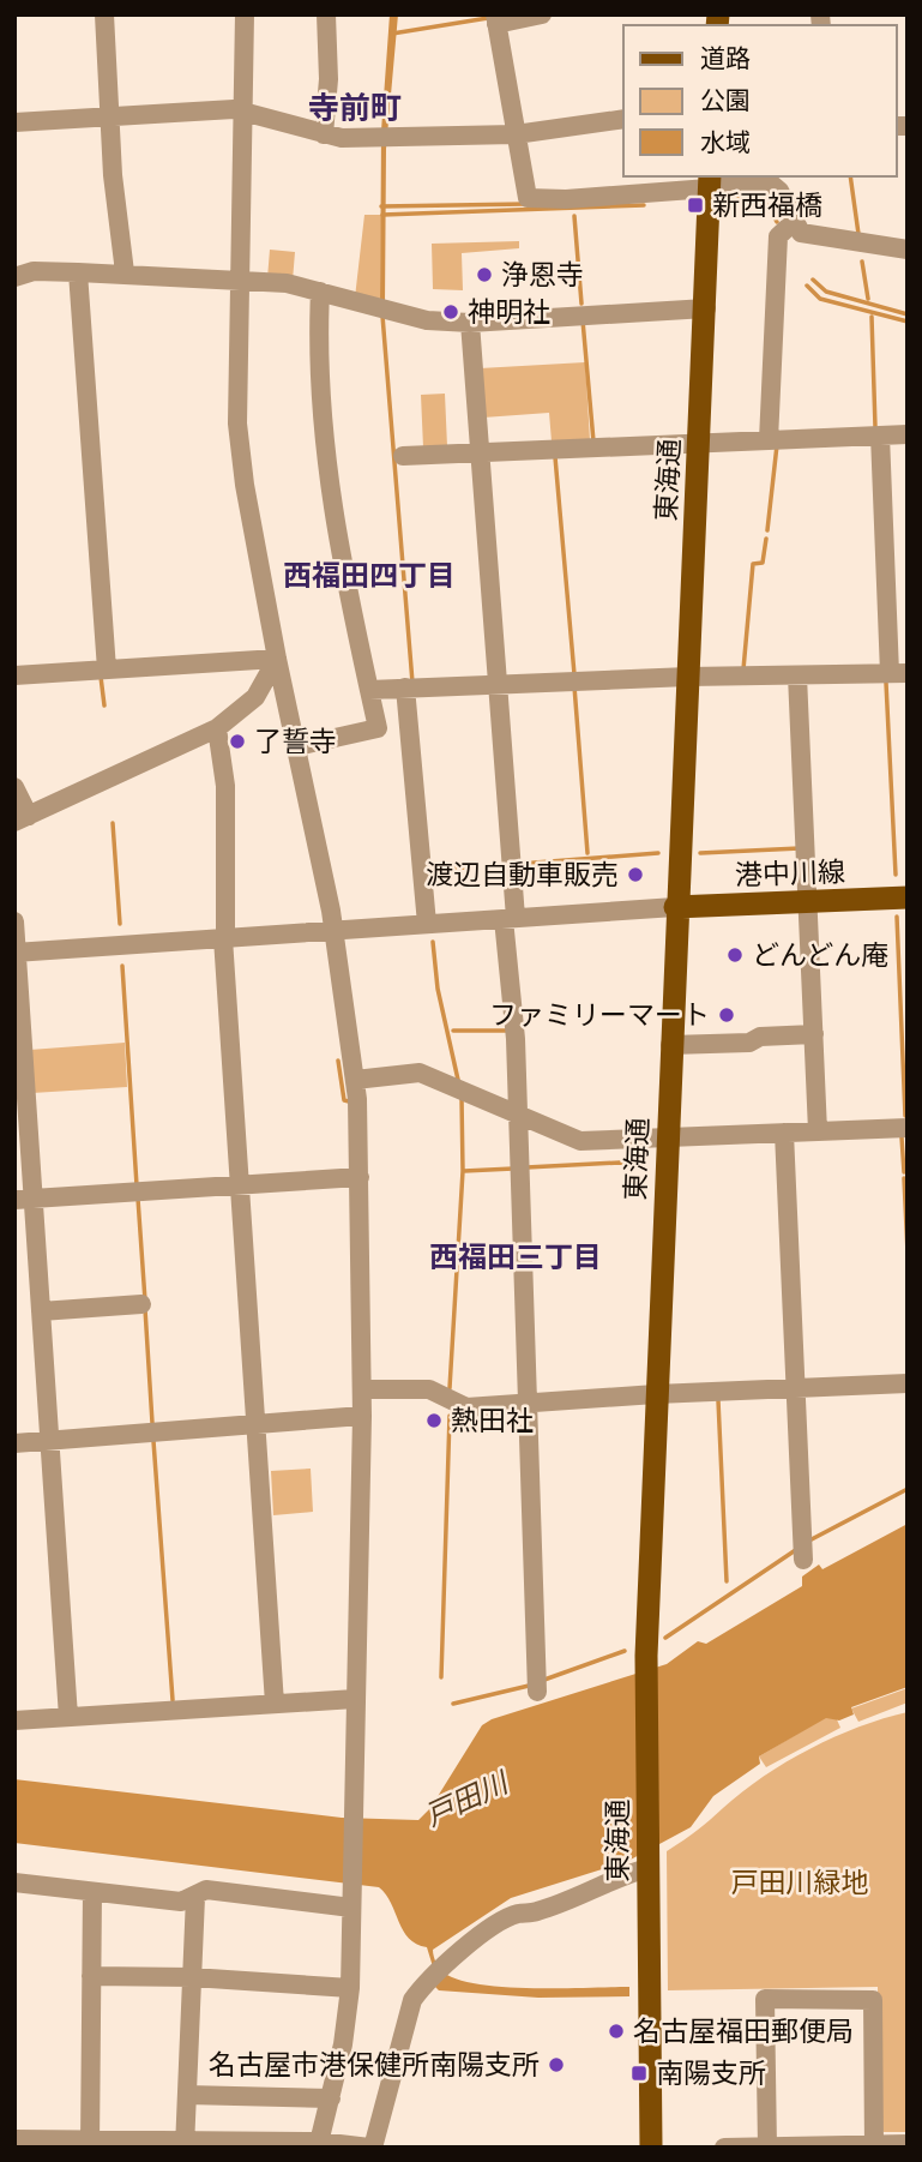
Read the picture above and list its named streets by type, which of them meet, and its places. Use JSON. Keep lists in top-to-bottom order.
{
  "streets": {
    "main road": ["東海通", "港中川線"]
  },
  "crossings": [
    ["東海通", "港中川線"]
  ],
  "districts": ["寺前町", "西福田四丁目", "西福田三丁目"],
  "water": ["戸田川"],
  "parks": ["戸田川緑地"],
  "places": {
    "transit": ["新西福橋", "南陽支所"],
    "other": [
      "浄恩寺",
      "神明社",
      "了誓寺",
      "渡辺自動車販売",
      "どんどん庵",
      "ファミリーマート",
      "熱田社",
      "名古屋福田郵便局",
      "名古屋市港保健所南陽支所"
    ]
  },
  "legend": ["道路", "公園", "水域"]
}
